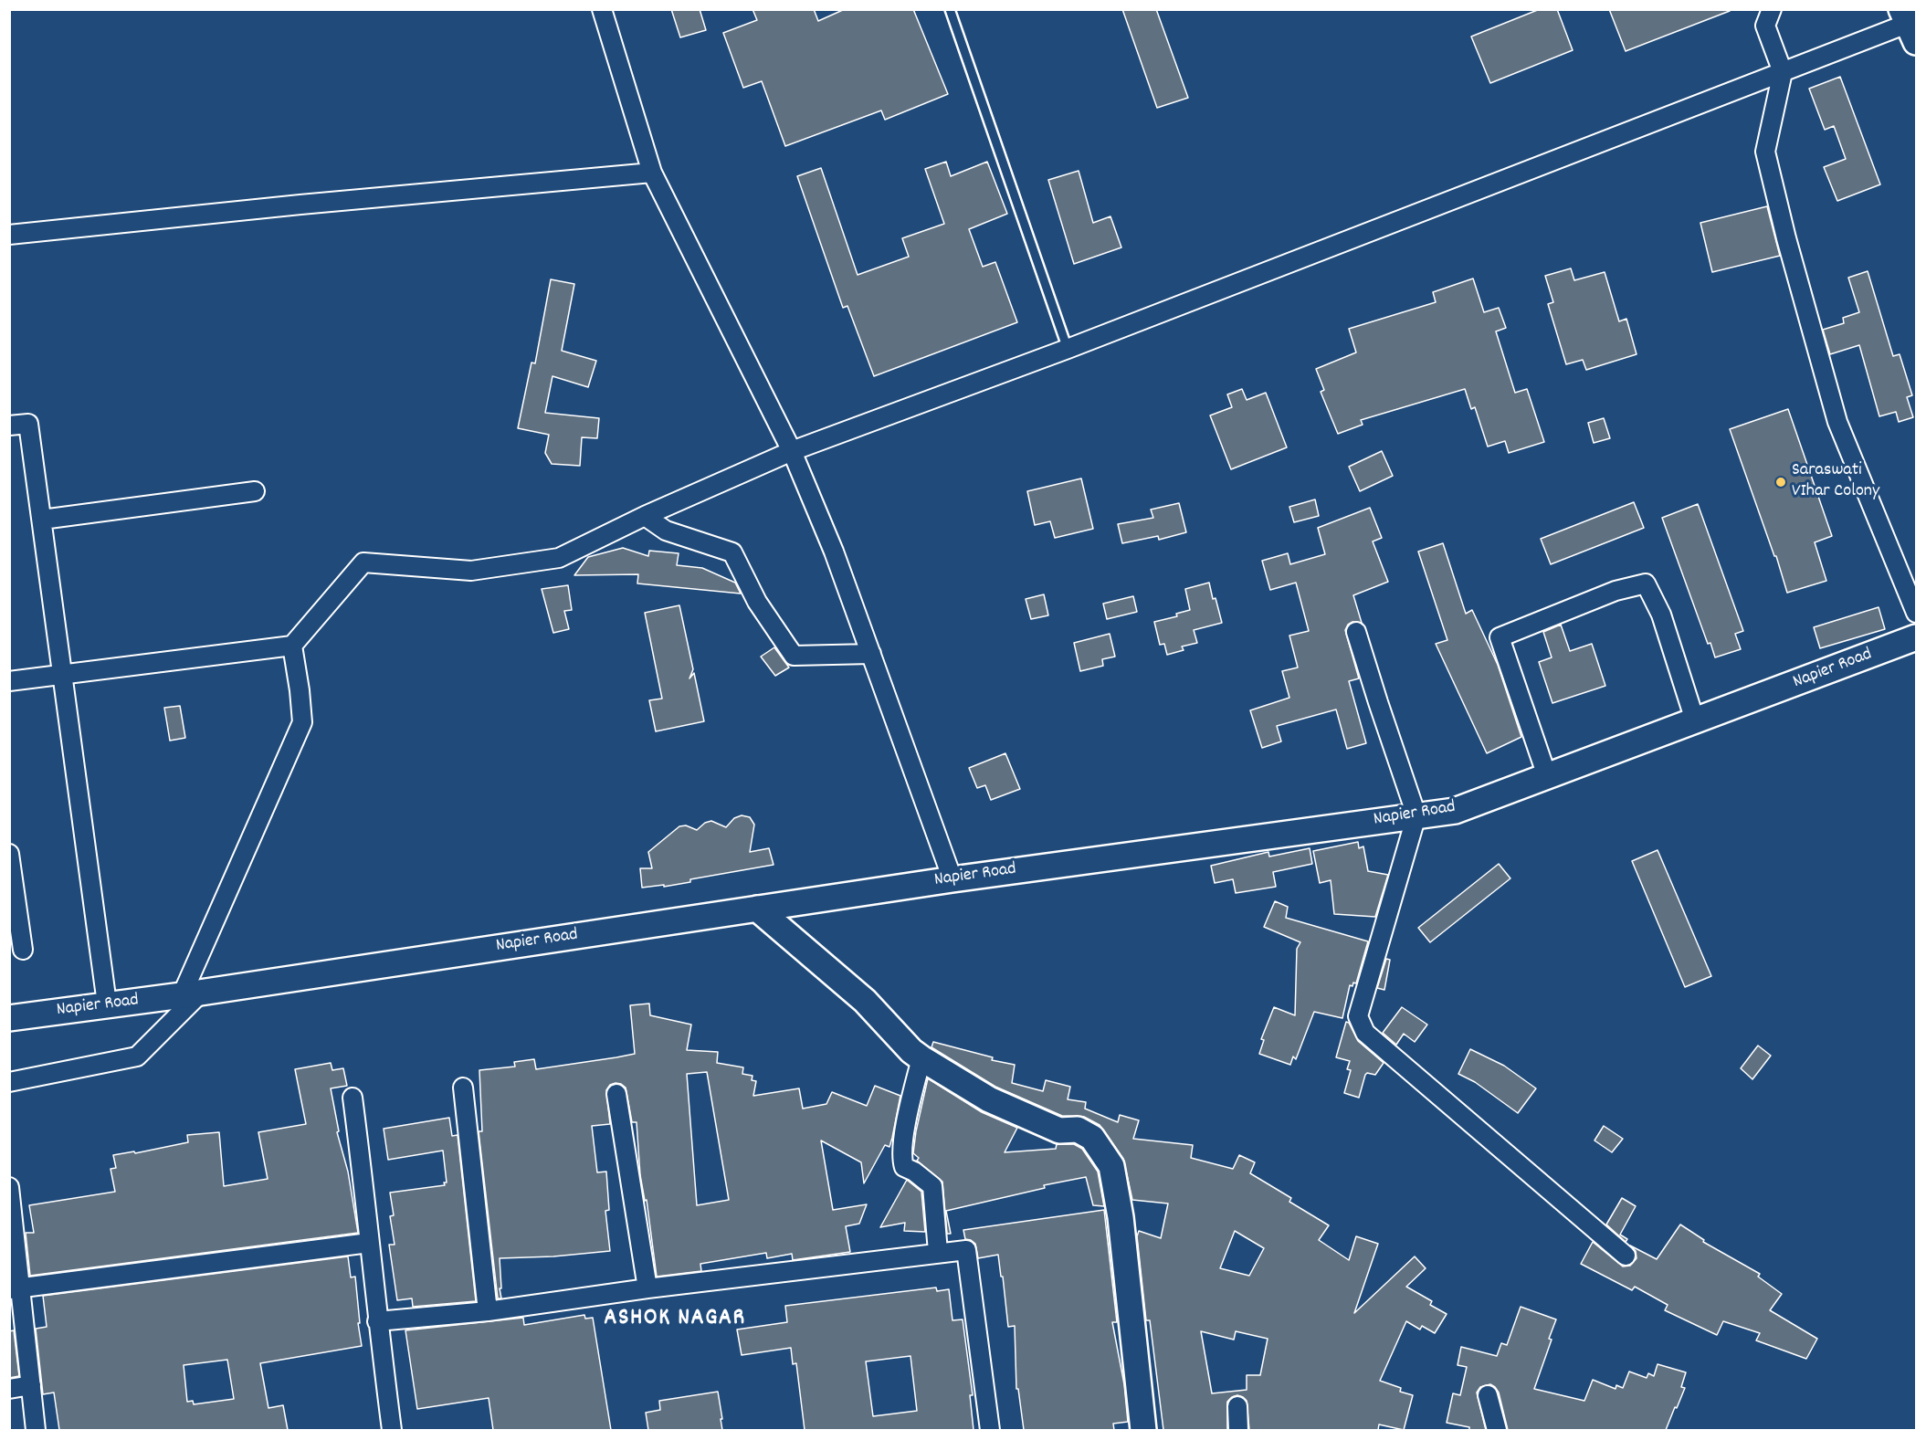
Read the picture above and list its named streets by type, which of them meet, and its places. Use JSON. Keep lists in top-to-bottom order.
{
  "streets": {
    "street": ["Napier Road"]
  },
  "districts": ["ASHOK NAGAR"],
  "places": ["Saraswati VIhar Colony"]
}
